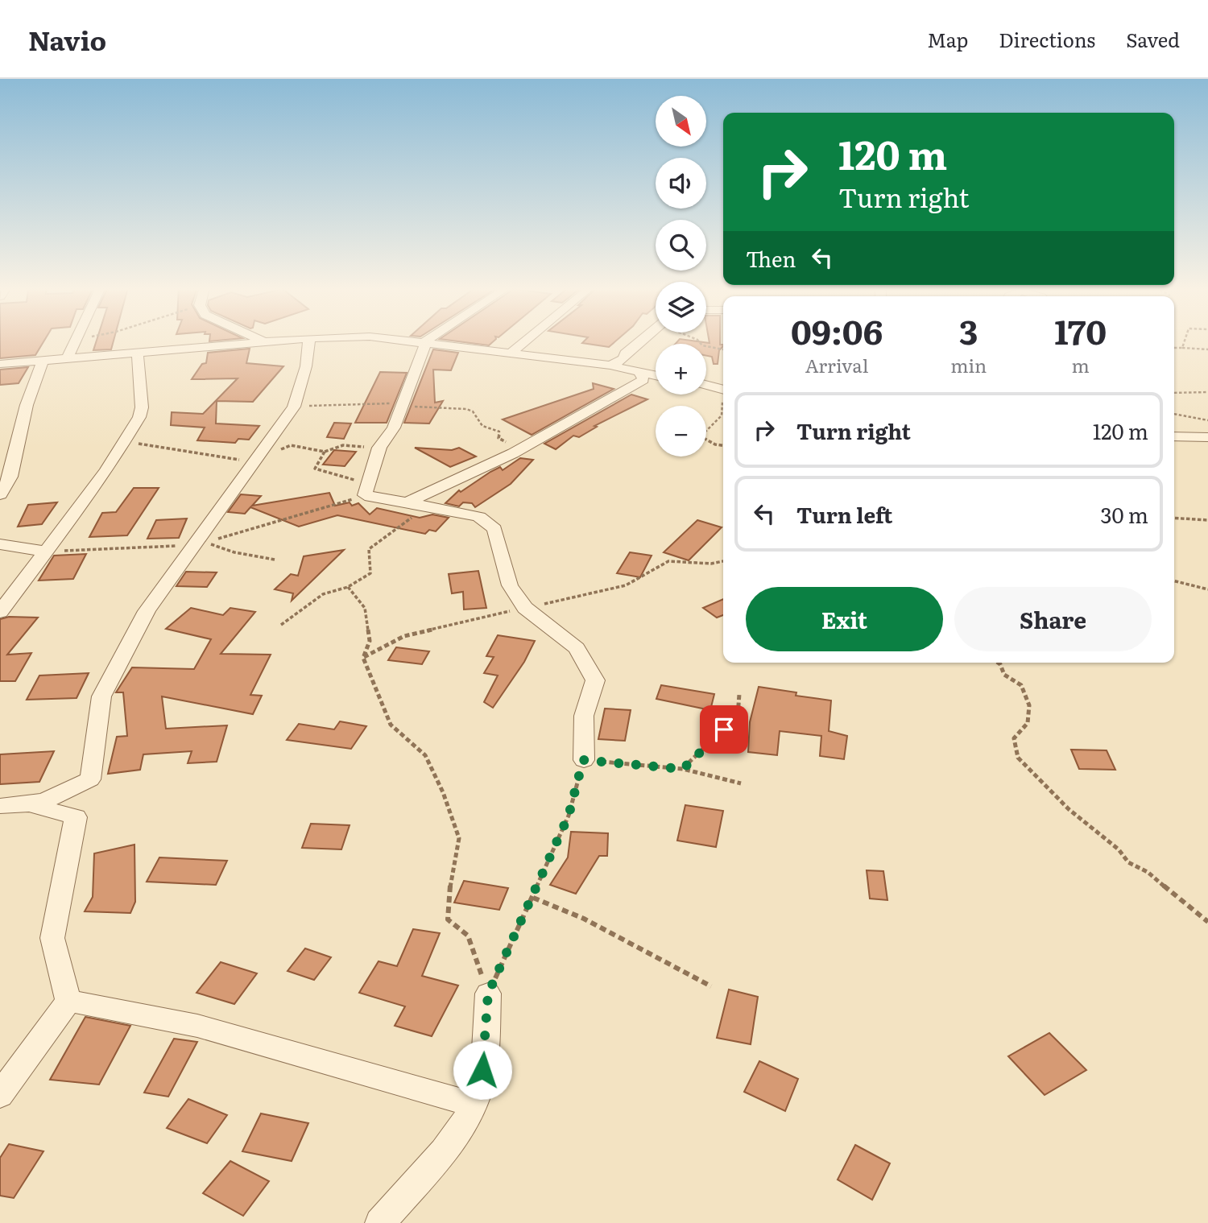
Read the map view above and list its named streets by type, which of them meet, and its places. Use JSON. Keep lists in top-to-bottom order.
{
  "north": "bottom right",
  "page": {
    "header": "Navio",
    "nav": ["Map", "Directions", "Saved"],
    "map_buttons": ["+", "−"],
    "turn": ["120 m", "Turn right"],
    "then": "Then",
    "eta": [
      "09:06",
      "Arrival",
      "3",
      "min",
      "170",
      "m"
    ],
    "list": [
      {
        "name": "Turn right",
        "value": "120 m"
      },
      {
        "name": "Turn left",
        "value": "30 m"
      }
    ],
    "buttons": ["Exit", "Share"]
  }
}
